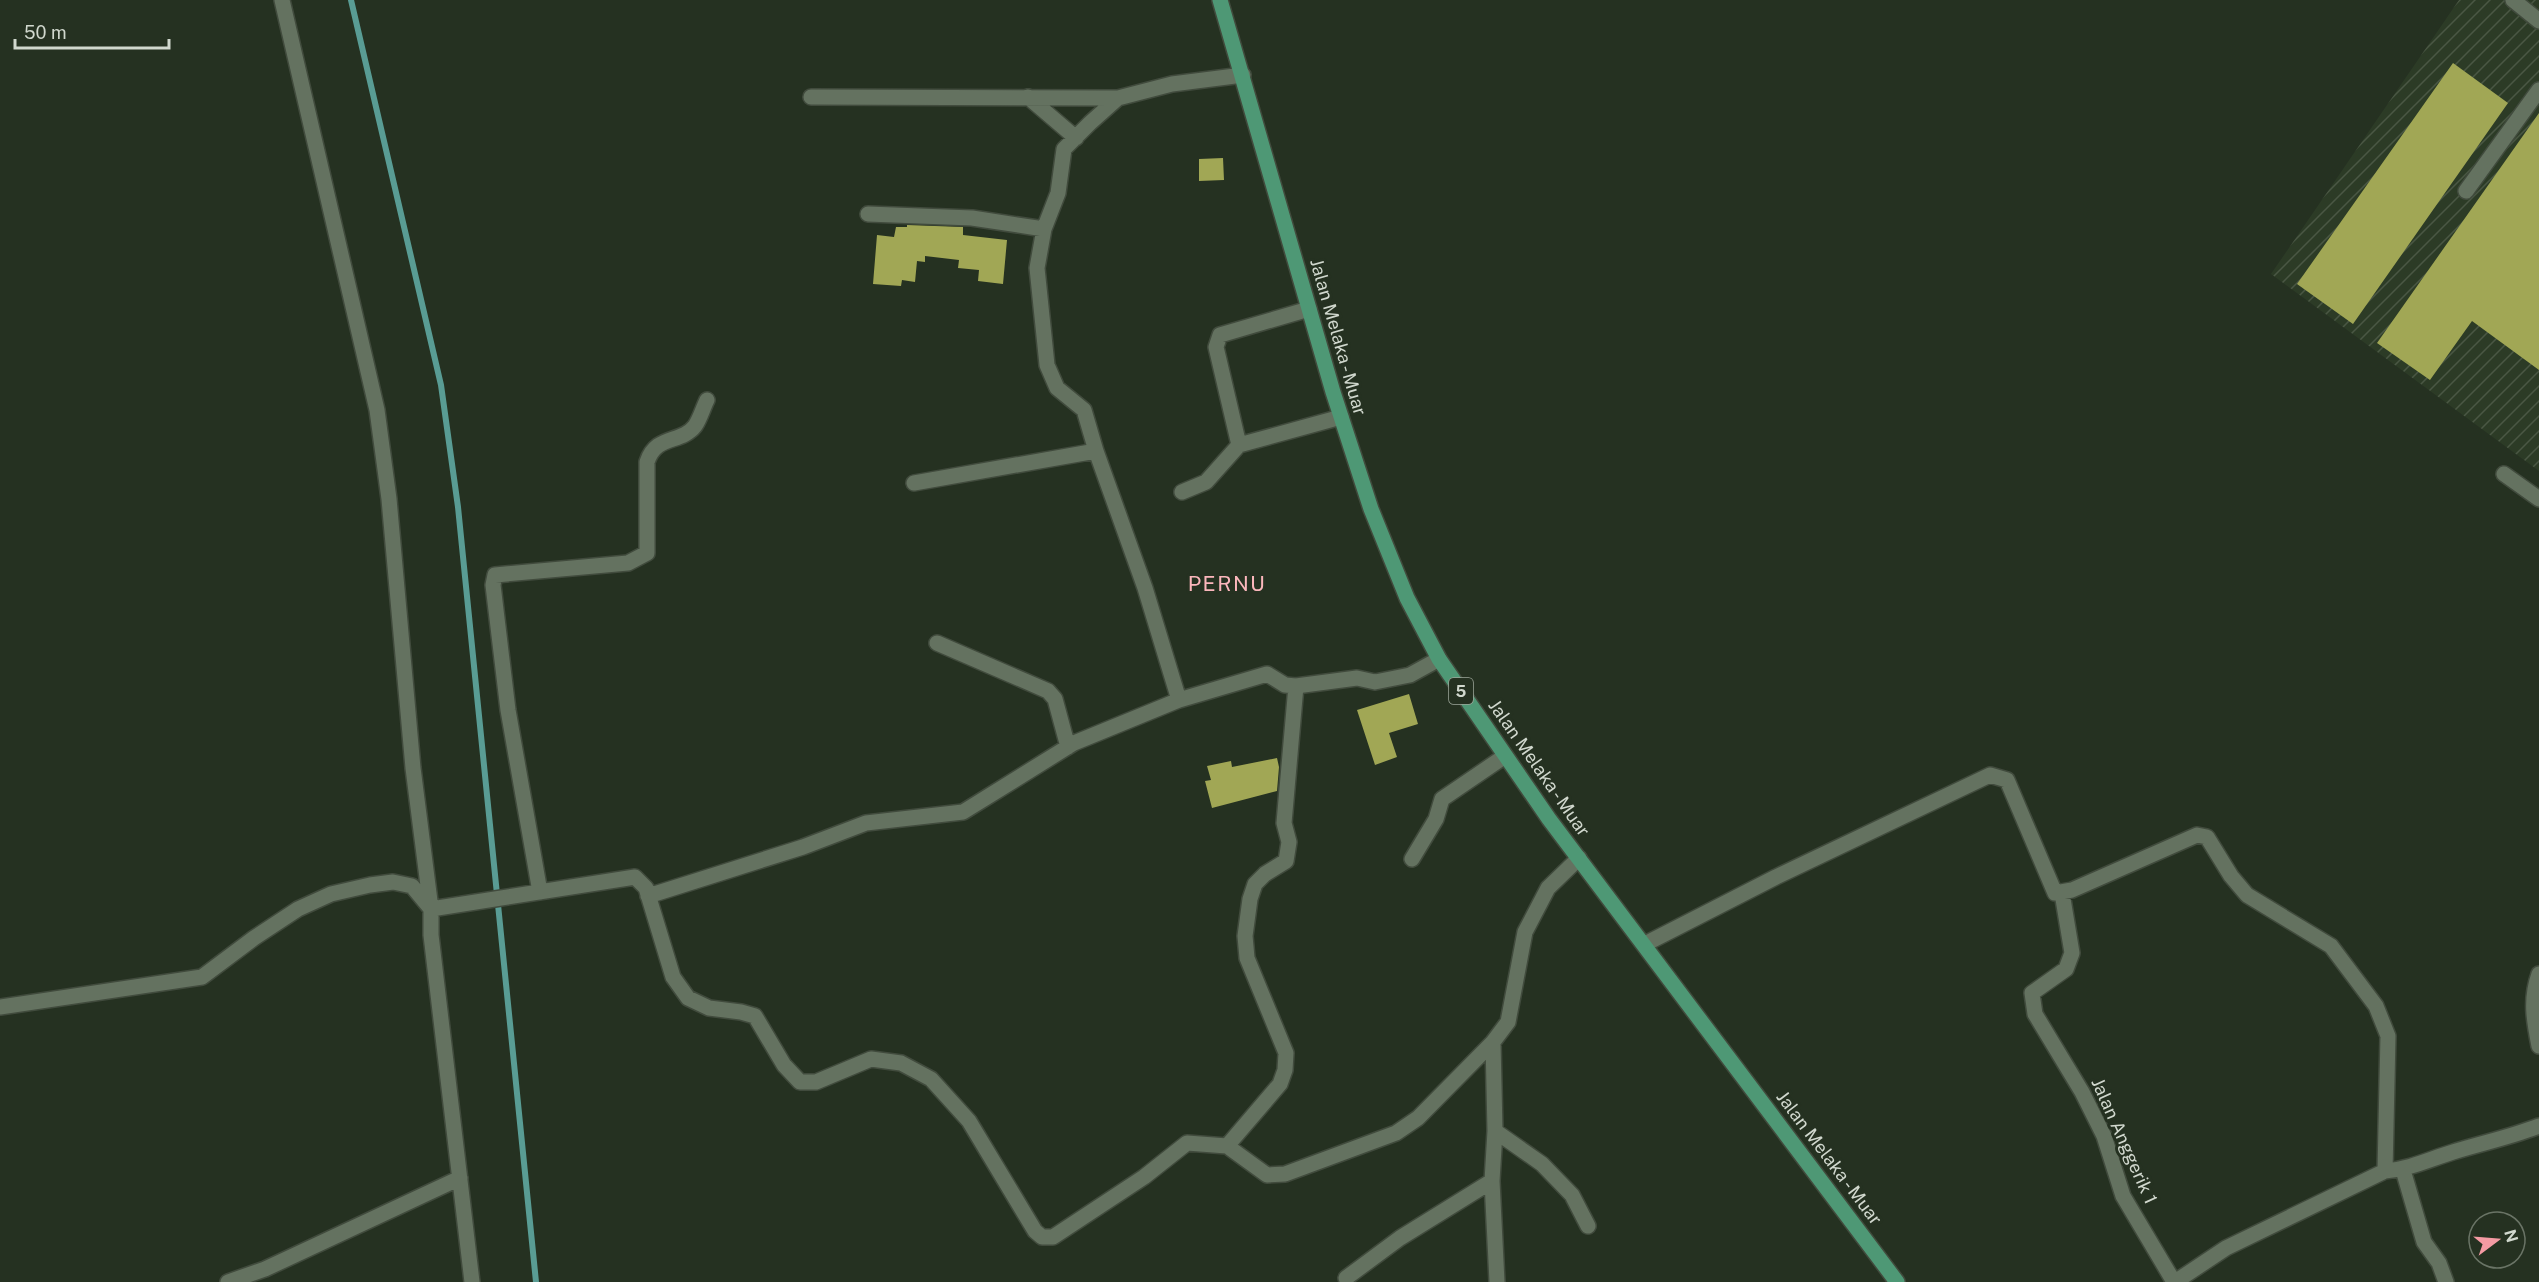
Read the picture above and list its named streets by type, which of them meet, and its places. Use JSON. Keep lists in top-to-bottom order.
{
  "streets": {
    "main road": ["Jalan Melaka - Muar", "5"],
    "street": ["Jalan Anggerik 1"]
  },
  "districts": ["PERNU"],
  "scale_bar": "50 m",
  "north": "right"
}
